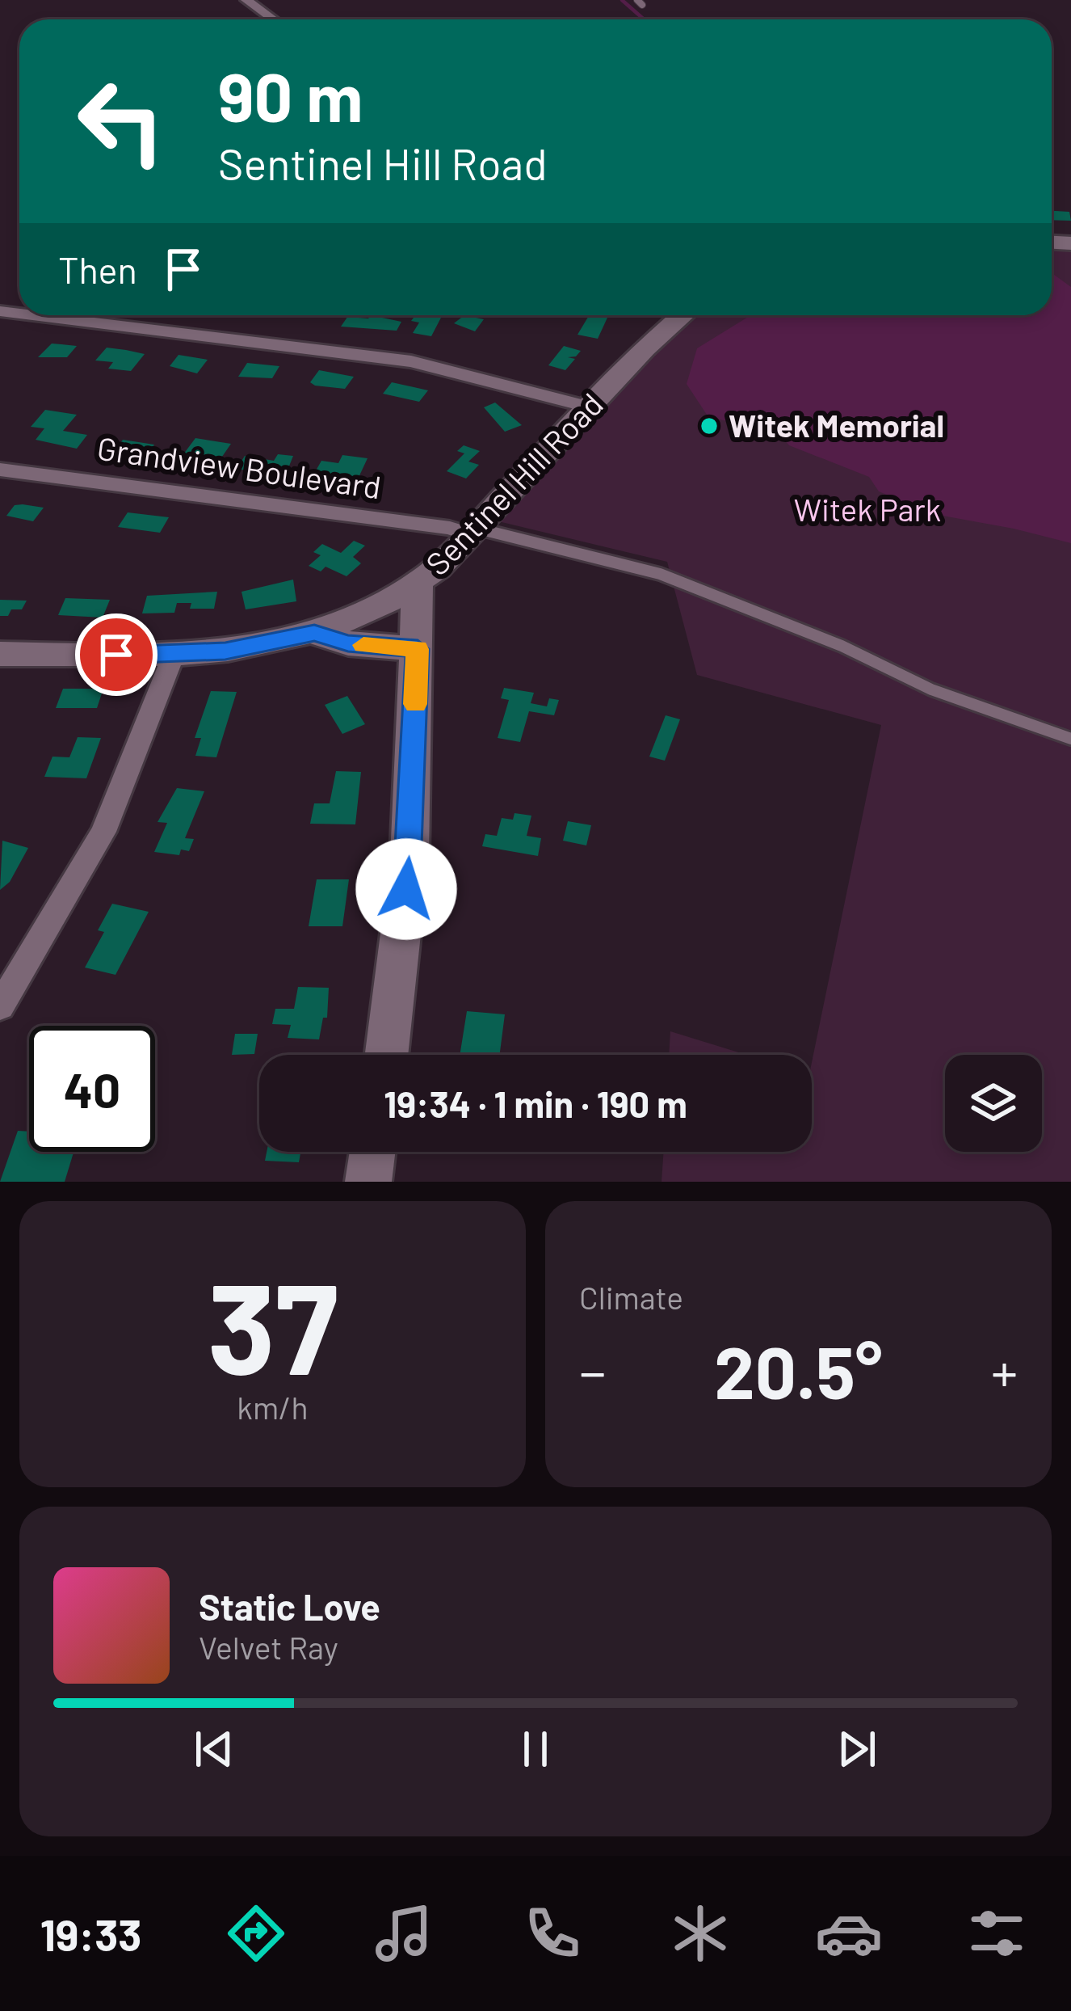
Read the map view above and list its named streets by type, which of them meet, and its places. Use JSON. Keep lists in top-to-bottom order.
{
  "streets": {
    "main road": ["Sentinel Hill Road"],
    "street": ["Grandview Boulevard"]
  },
  "crossings": [
    ["Grandview Boulevard", "Sentinel Hill Road"]
  ],
  "parks": ["Witek Park"],
  "places": ["Witek Memorial"],
  "page": {
    "turn": ["90 m", "Sentinel Hill Road"],
    "then": "Then",
    "limit": "40",
    "trip": "19:34 · 1 min · 190 m",
    "tile": [
      ["37", "km/h"],
      "Climate"
    ],
    "heat": ["−", "20.5°", "+"],
    "song": ["Static Love", "Velvet Ray"],
    "tabs": "19:33"
  }
}
